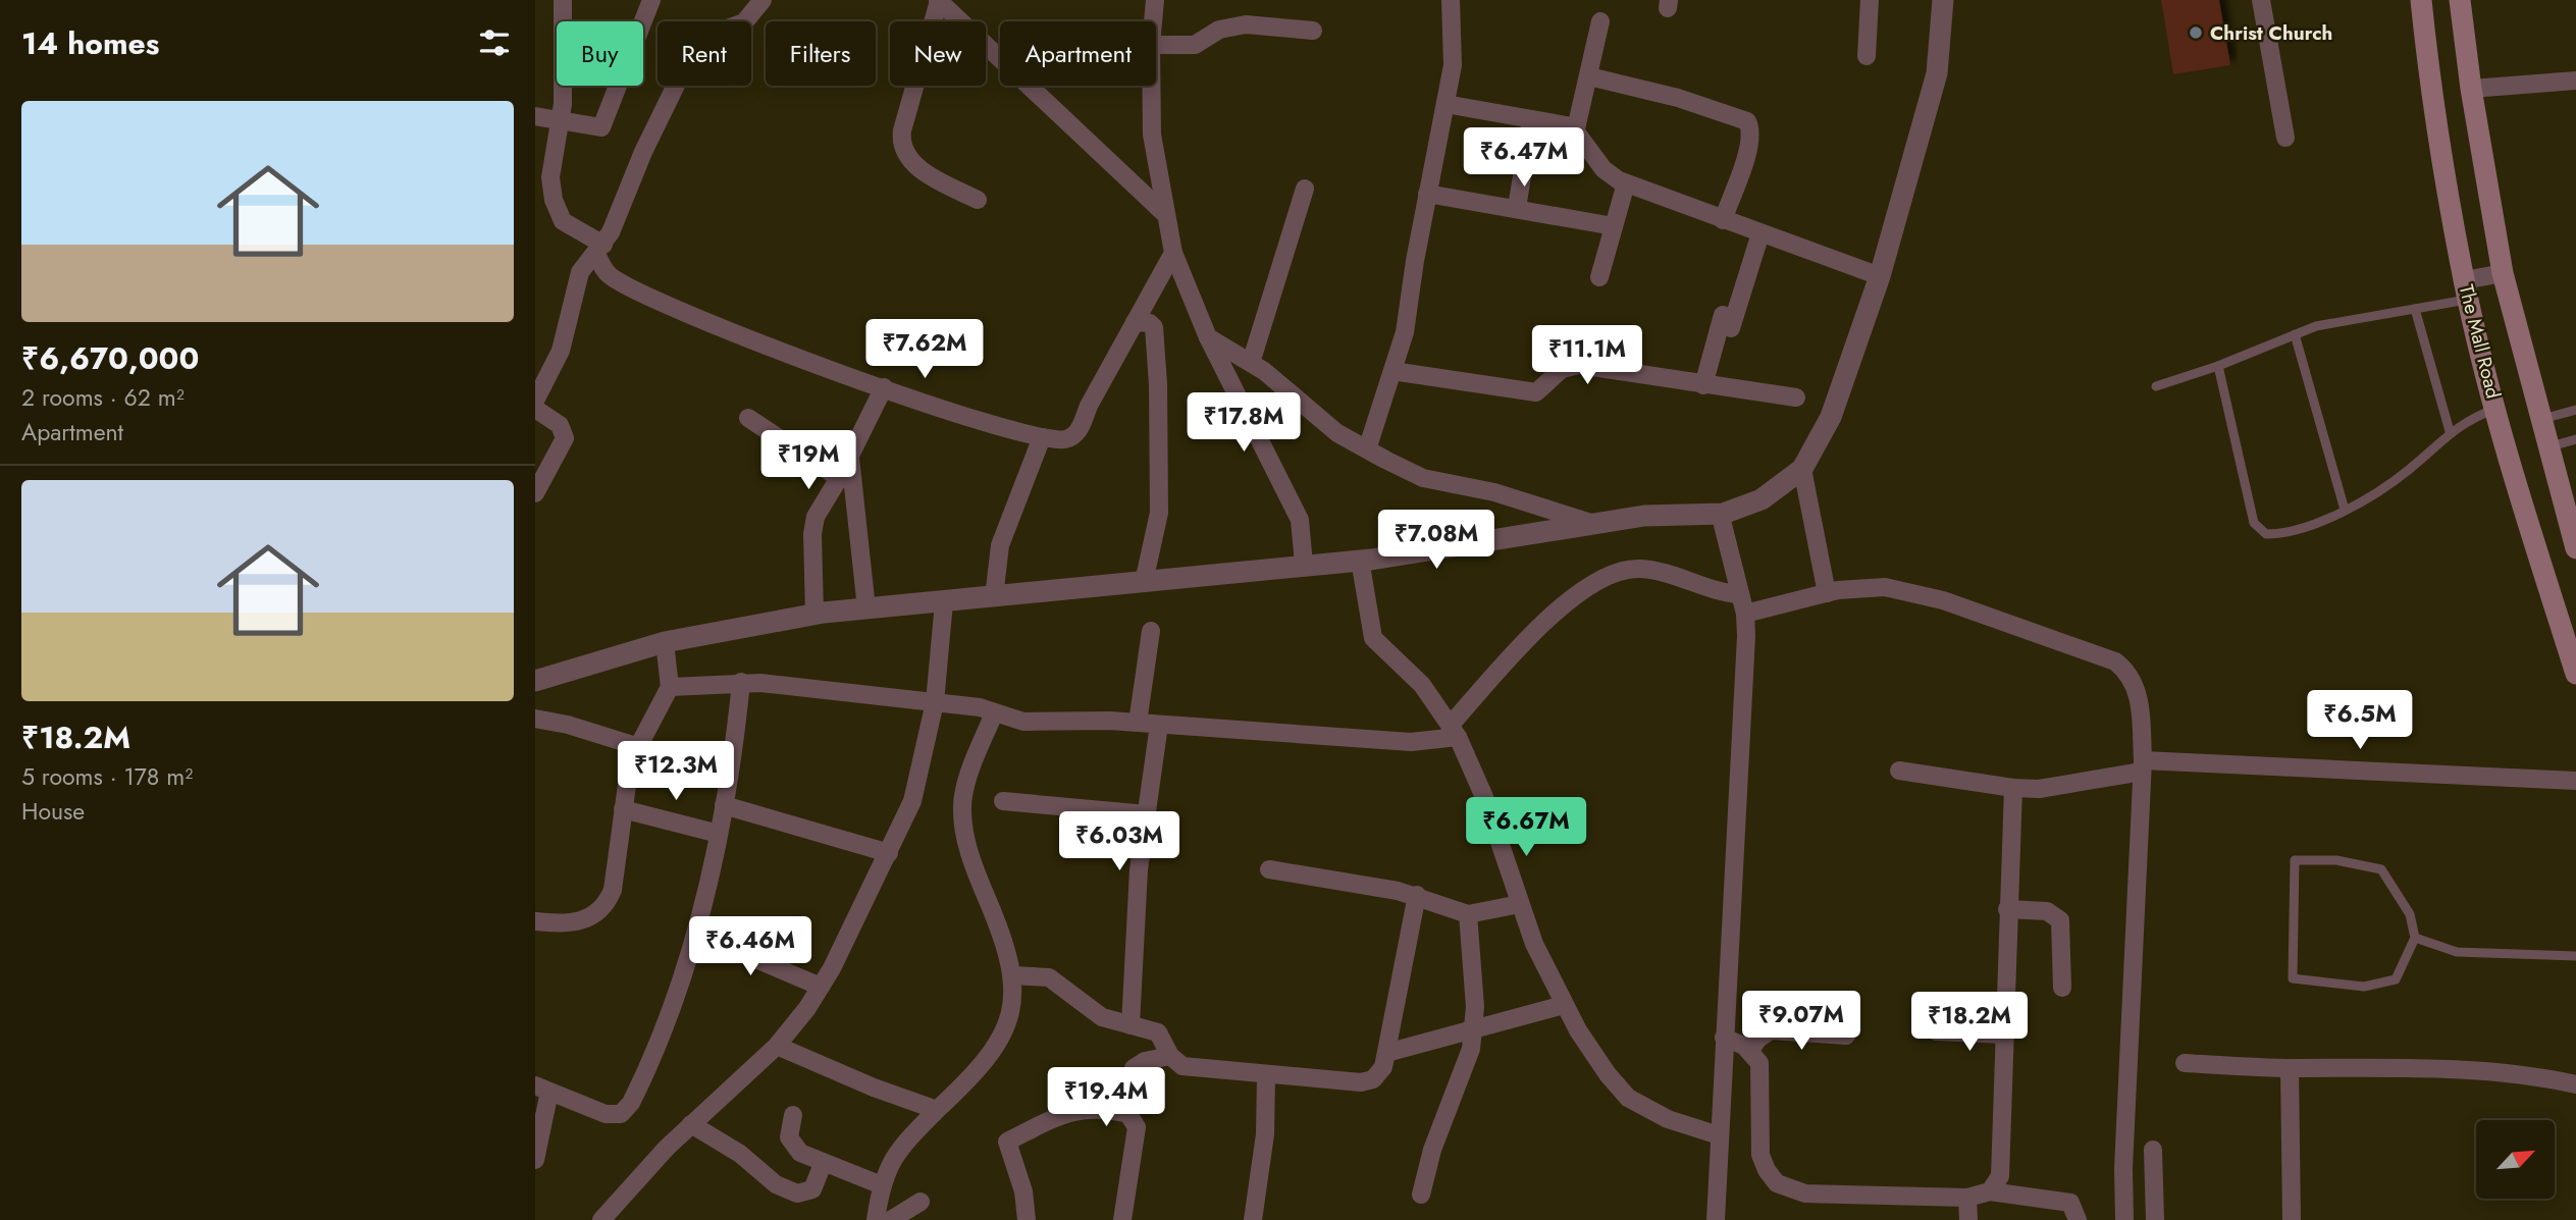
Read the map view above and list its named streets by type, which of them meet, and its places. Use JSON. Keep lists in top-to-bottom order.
{
  "streets": {
    "main road": ["The Mall Road"]
  },
  "places": ["Christ Church"],
  "north": "top right",
  "page": {
    "heading": "14 homes",
    "chip": [
      "Buy",
      "Rent",
      "Filters",
      "New",
      "Apartment"
    ],
    "list": [
      {
        "name": "₹6,670,000",
        "note": "2 rooms · 62 m² · Apartment"
      },
      {
        "name": "₹18.2M",
        "note": "5 rooms · 178 m² · House"
      }
    ],
    "price": [
      "₹6.47M",
      "₹7.62M",
      "₹11.1M",
      "₹17.8M",
      "₹19M",
      "₹7.08M",
      "₹6.5M",
      "₹12.3M",
      "₹6.67M",
      "₹6.03M",
      "₹6.46M",
      "₹9.07M",
      "₹18.2M",
      "₹19.4M"
    ]
  }
}
